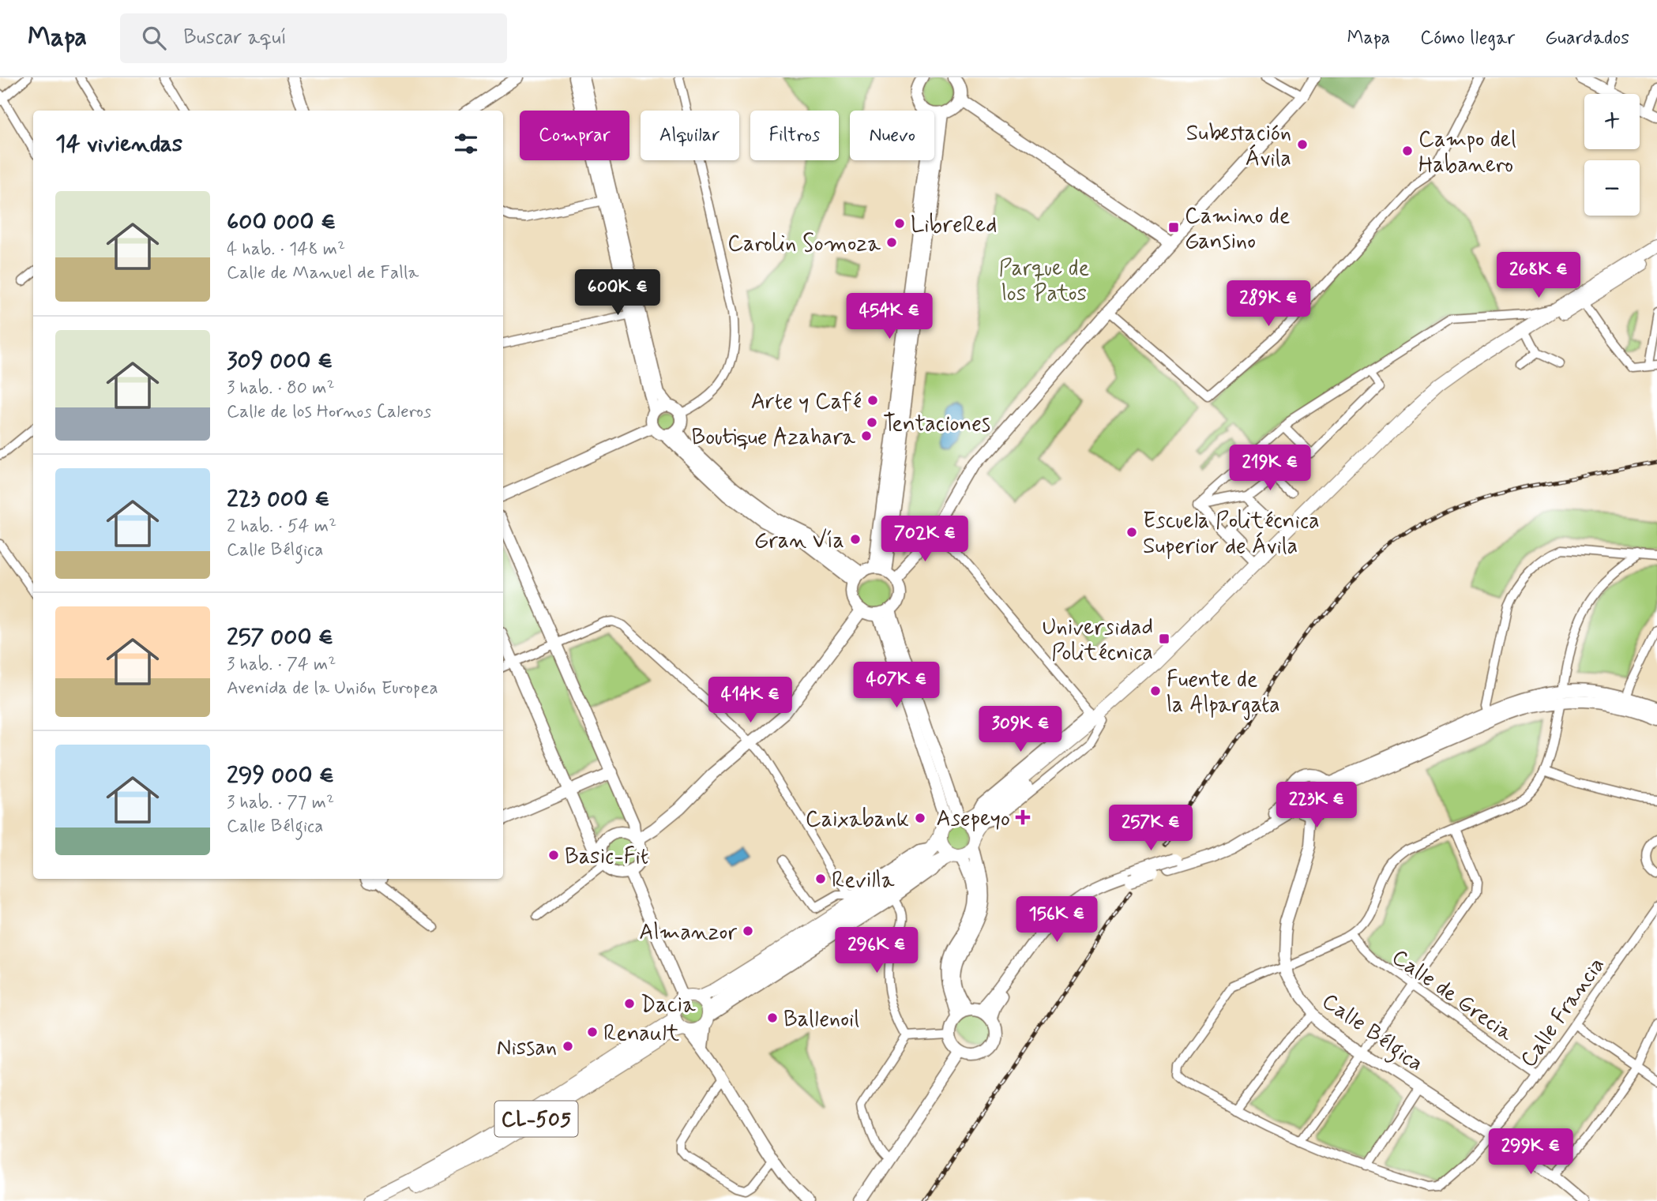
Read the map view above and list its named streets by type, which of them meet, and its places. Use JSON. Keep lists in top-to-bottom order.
{
  "streets": {
    "main road": ["Calle Bélgica", "CL-505"],
    "street": ["Calle de Grecia", "Calle Francia"]
  },
  "crossings": [
    ["Calle de Grecia", "Calle Francia"],
    ["Calle Francia", "Calle Bélgica"]
  ],
  "parks": ["Parque de los Patos"],
  "places": {
    "other": [
      "Subestación Ávila",
      "Campo del Habanero",
      "LibreRed",
      "Carolin Somoza",
      "Arte y Café",
      "Tentaciones",
      "Boutique Azahara",
      "Escuela Politécnica Superior de Ávila",
      "Gran Vía",
      "Fuente de la Alpargata",
      "Caixabank",
      "Basic-Fit",
      "Revilla",
      "Almanzor",
      "Dacia",
      "Ballenoil",
      "Renault",
      "Nissan"
    ],
    "transit": ["Camino de Gansino", "Universidad Politécnica"],
    "health": ["Asepeyo"]
  },
  "page": {
    "header": "Mapa",
    "search": "Buscar aquí",
    "nav": ["Mapa", "Cómo llegar", "Guardados"],
    "map_buttons": ["+", "−"],
    "chip": [
      "Comprar",
      "Alquilar",
      "Filtros",
      "Nuevo"
    ],
    "heading": "14 viviendas",
    "list": [
      {
        "name": "600 000 €",
        "note": "4 hab. · 148 m² · Calle de Manuel de Falla"
      },
      {
        "name": "309 000 €",
        "note": "3 hab. · 80 m² · Calle de los Hornos Caleros"
      },
      {
        "name": "223 000 €",
        "note": "2 hab. · 54 m² · Calle Bélgica"
      },
      {
        "name": "257 000 €",
        "note": "3 hab. · 74 m² · Avenida de la Unión Europea"
      },
      {
        "name": "299 000 €",
        "note": "3 hab. · 77 m² · Calle Bélgica"
      }
    ],
    "price": [
      "268K €",
      "600K €",
      "289K €",
      "454K €",
      "219K €",
      "702K €",
      "407K €",
      "414K €",
      "309K €",
      "223K €",
      "257K €",
      "156K €",
      "296K €",
      "299K €"
    ]
  }
}
